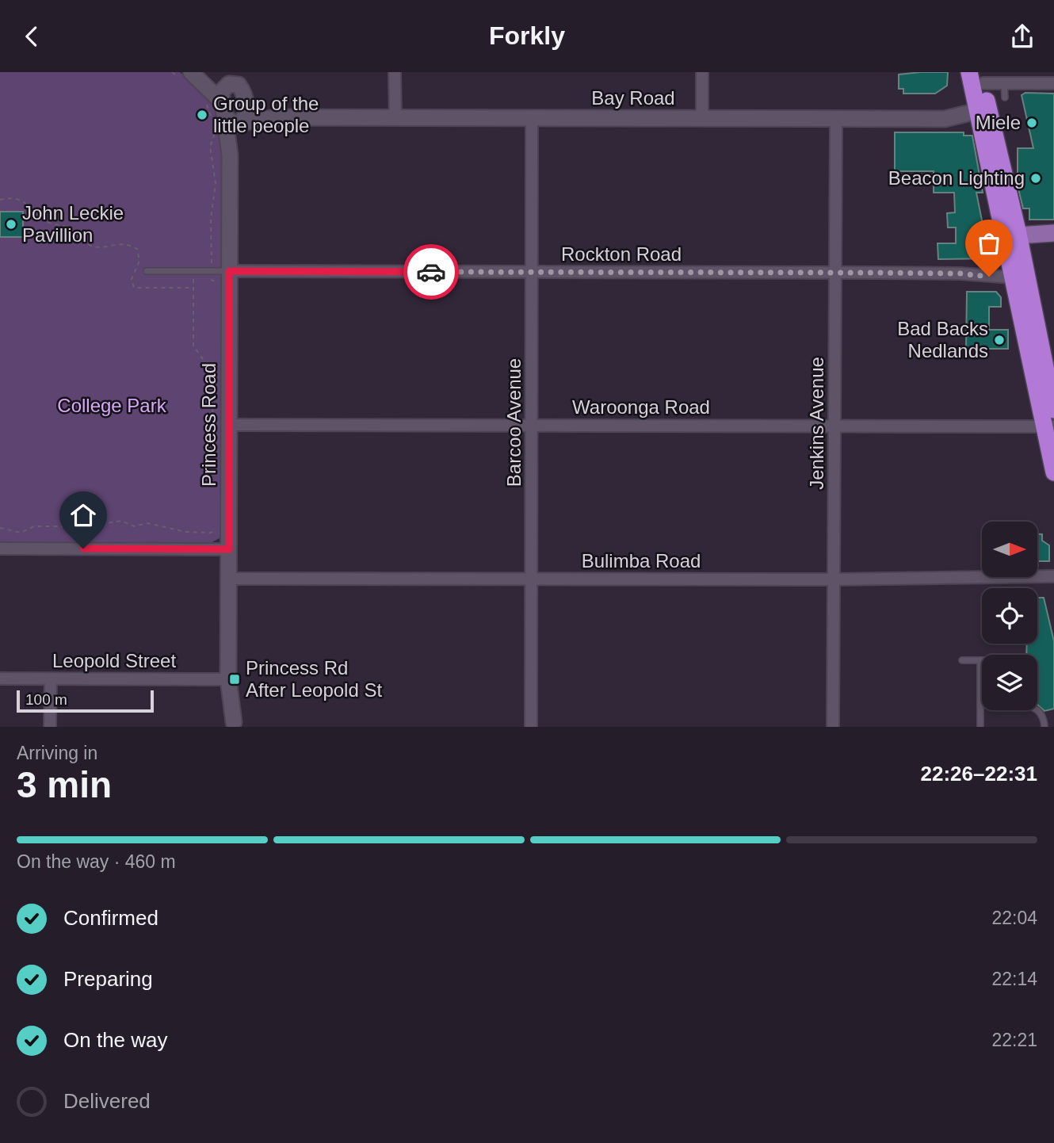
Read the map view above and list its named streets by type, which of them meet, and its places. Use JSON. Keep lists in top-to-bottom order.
{
  "streets": {
    "street": [
      "Bay Road",
      "Rockton Road",
      "Waroonga Road",
      "Barcoo Avenue",
      "Jenkins Avenue",
      "Princess Road",
      "Bulimba Road",
      "Leopold Street"
    ]
  },
  "crossings": [
    ["Bay Road", "Barcoo Avenue"],
    ["Bay Road", "Jenkins Avenue"],
    ["Bay Road", "Princess Road"],
    ["Rockton Road", "Barcoo Avenue"],
    ["Rockton Road", "Jenkins Avenue"],
    ["Rockton Road", "Princess Road"],
    ["Waroonga Road", "Barcoo Avenue"],
    ["Waroonga Road", "Jenkins Avenue"],
    ["Waroonga Road", "Princess Road"],
    ["Barcoo Avenue", "Bulimba Road"],
    ["Jenkins Avenue", "Bulimba Road"],
    ["Princess Road", "Bulimba Road"],
    ["Princess Road", "Leopold Street"]
  ],
  "parks": ["College Park"],
  "places": {
    "other": [
      "Group of the little people",
      "Miele",
      "Beacon Lighting",
      "John Leckie Pavillion",
      "Bad Backs Nedlands"
    ],
    "transit": ["Princess Rd After Leopold St"]
  },
  "scale_bar": "100 m",
  "north": "right",
  "page": {
    "header": "Forkly",
    "scale": "100 m",
    "heading": ["3 min", "Arriving in", "22:26–22:31"],
    "bar": "On the way · 460 m",
    "list": [
      ["Confirmed", "22:04"],
      ["Preparing", "22:14"],
      ["On the way", "22:21"],
      "Delivered"
    ]
  }
}
